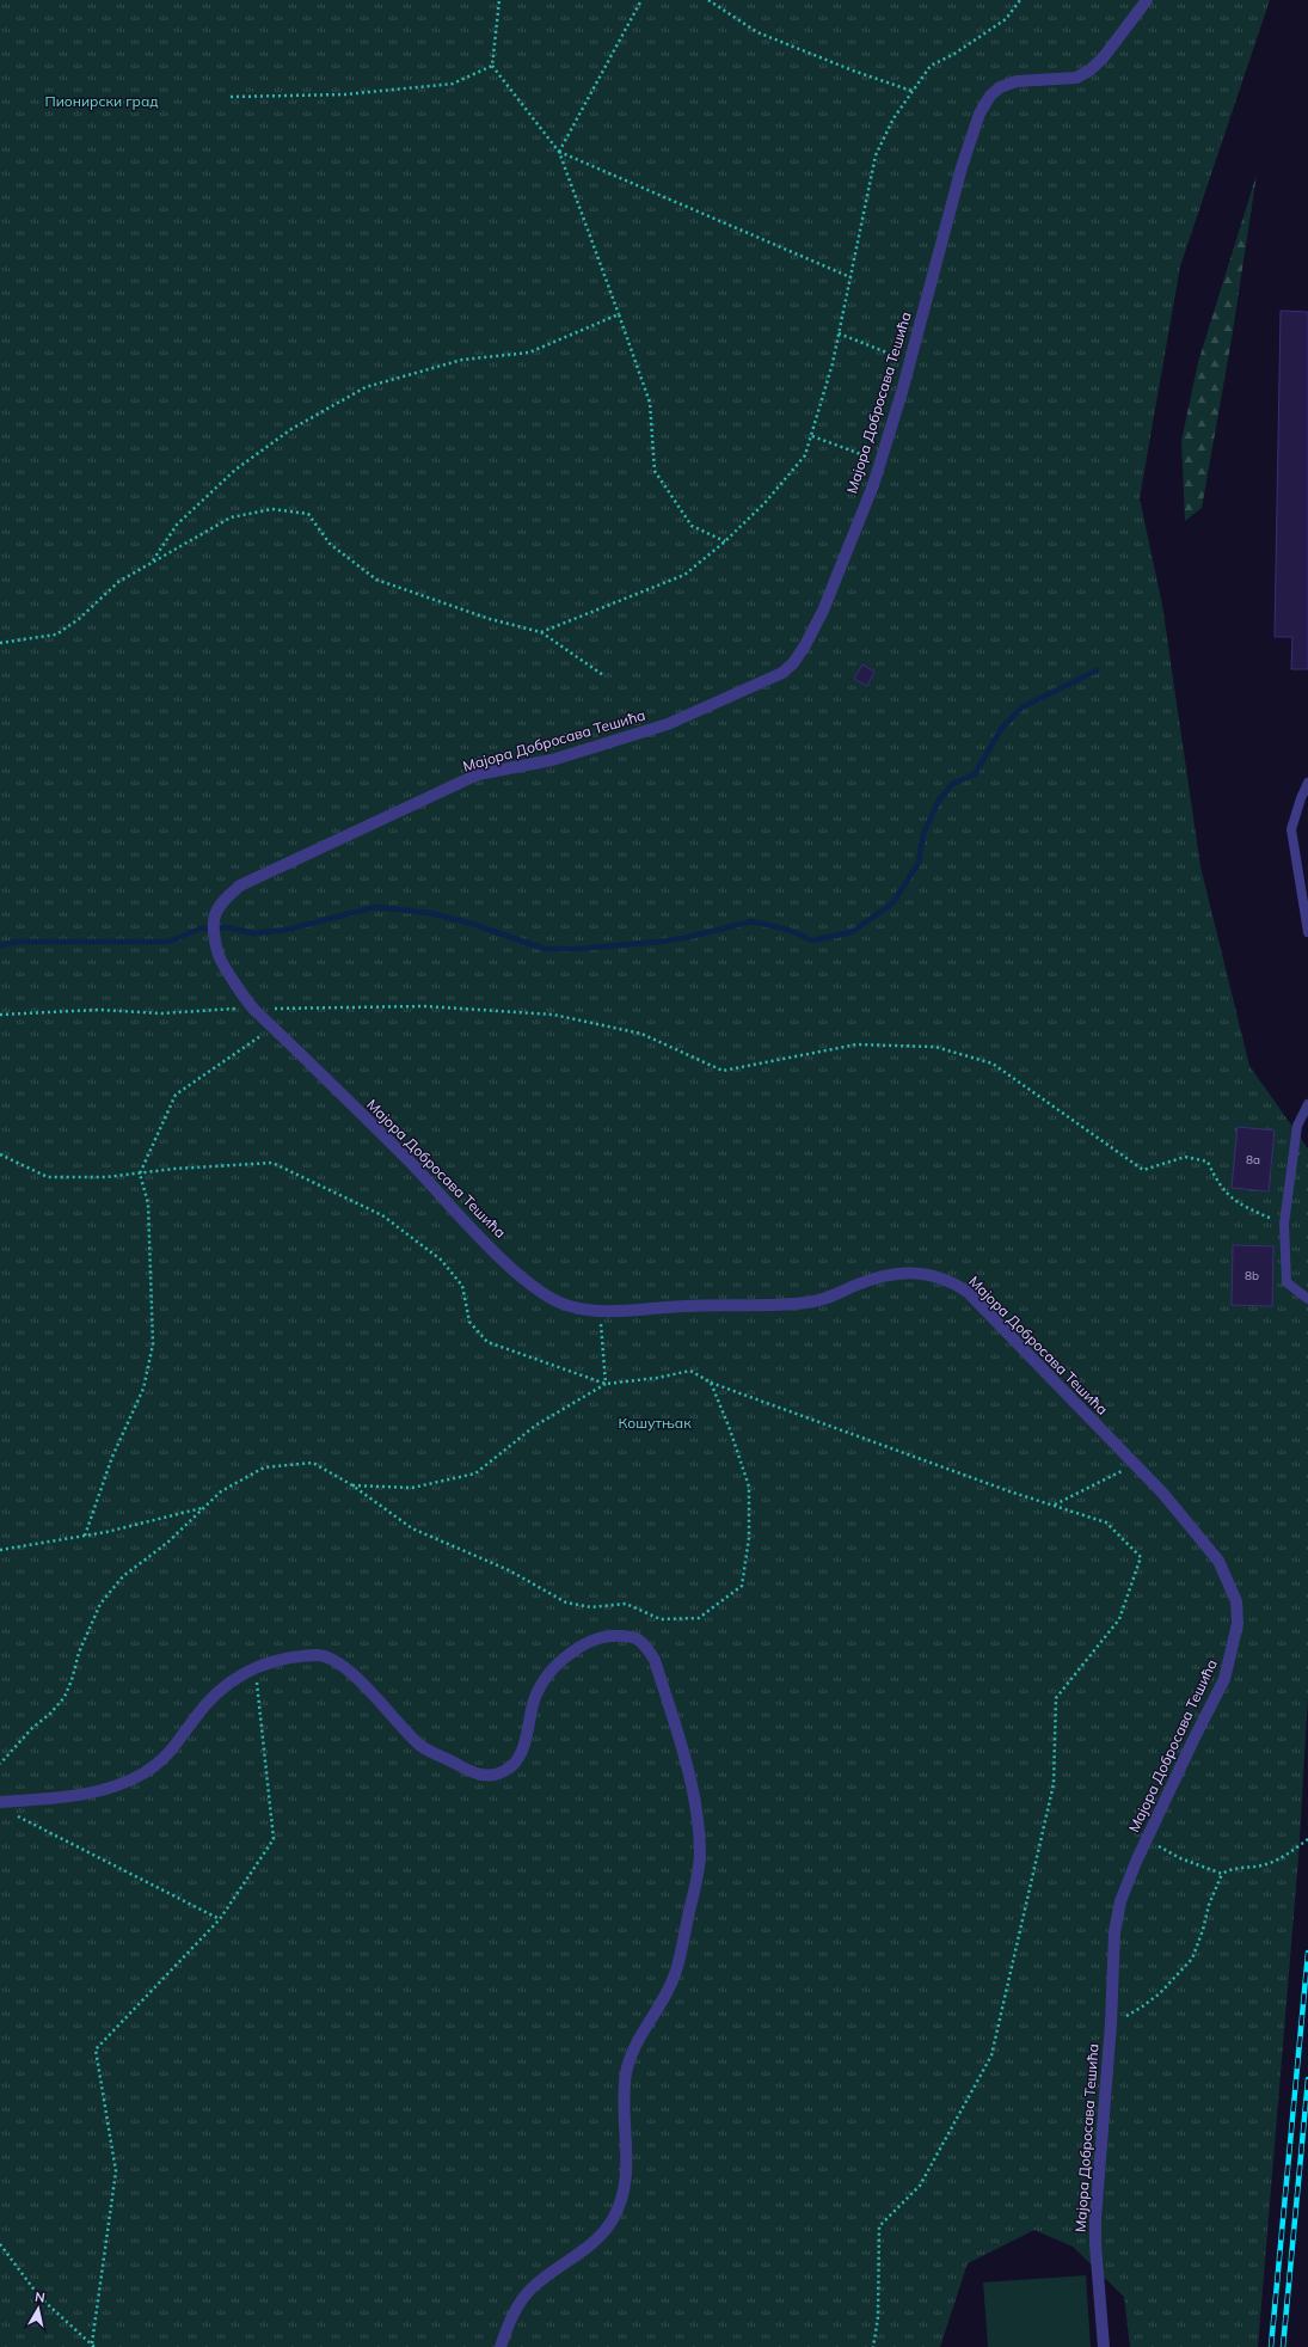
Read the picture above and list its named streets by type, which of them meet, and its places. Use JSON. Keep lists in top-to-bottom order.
{
  "streets": {
    "street": ["Мајора Добросава Тешића"]
  },
  "parks": ["Пионирски град", "Кошутњак"],
  "house_numbers": ["8a", "8b"],
  "north": "top"
}
